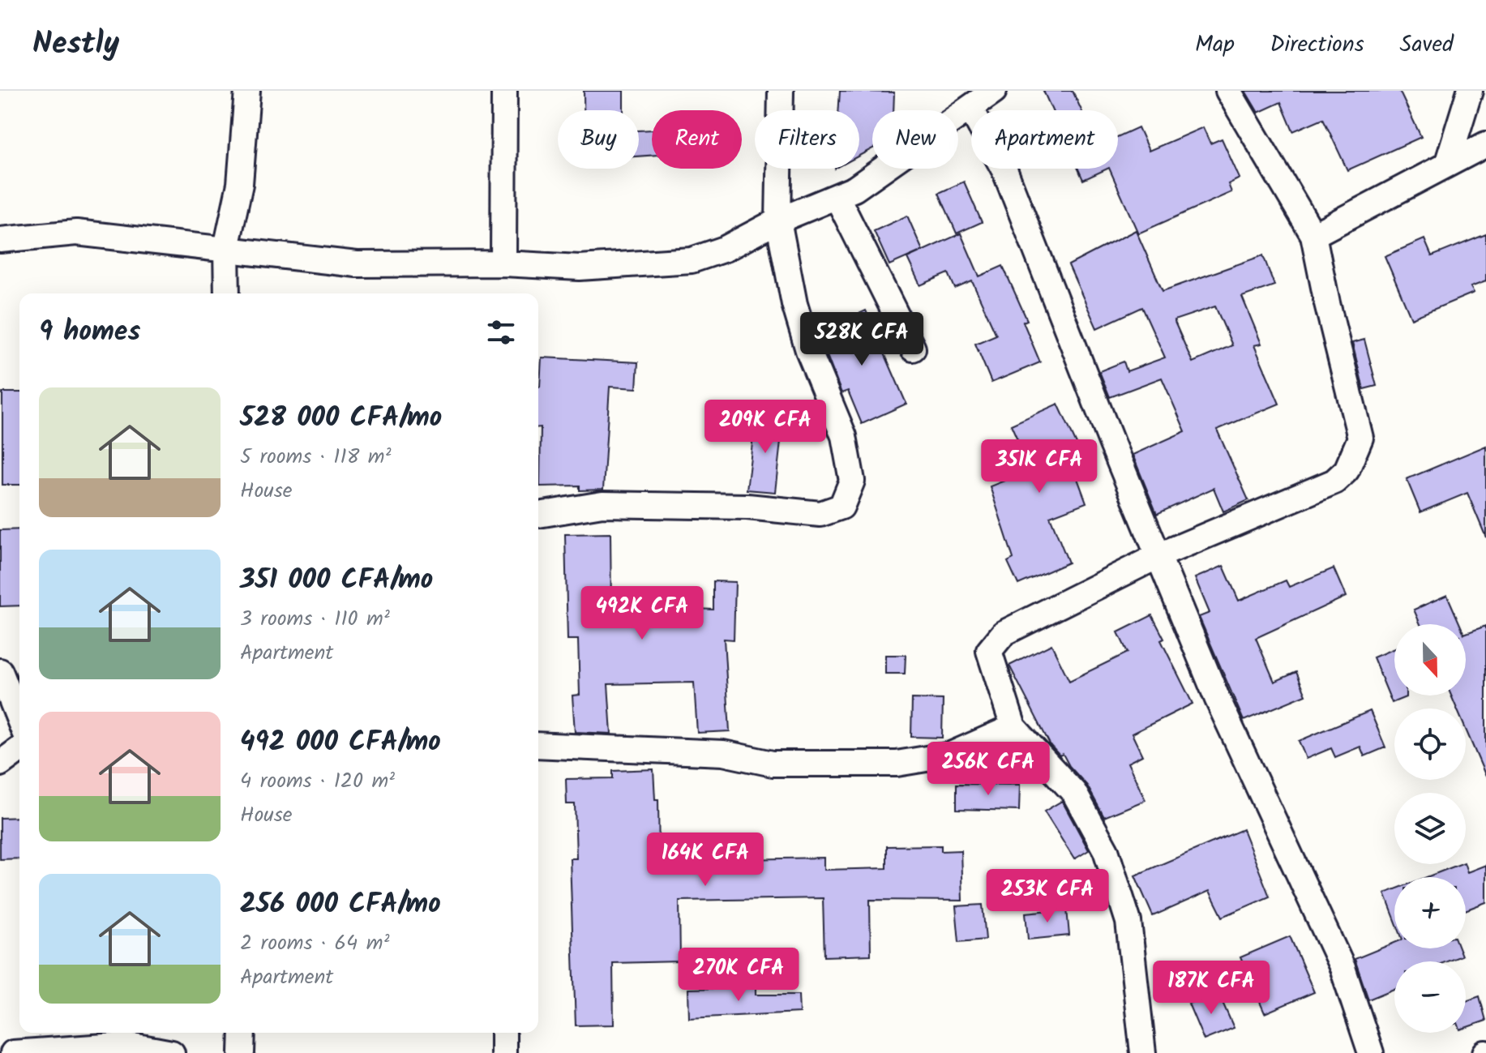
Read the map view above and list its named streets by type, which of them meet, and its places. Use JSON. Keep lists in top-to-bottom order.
{
  "north": "bottom",
  "page": {
    "header": "Nestly",
    "nav": ["Map", "Directions", "Saved"],
    "chip": [
      "Buy",
      "Rent",
      "Filters",
      "New",
      "Apartment"
    ],
    "heading": "9 homes",
    "price": [
      "528K CFA",
      "209K CFA",
      "351K CFA",
      "492K CFA",
      "256K CFA",
      "164K CFA",
      "253K CFA",
      "270K CFA",
      "187K CFA"
    ],
    "list": [
      {
        "name": "528 000 CFA/mo",
        "note": "5 rooms · 118 m² · House"
      },
      {
        "name": "351 000 CFA/mo",
        "note": "3 rooms · 110 m² · Apartment"
      },
      {
        "name": "492 000 CFA/mo",
        "note": "4 rooms · 120 m² · House"
      },
      {
        "name": "256 000 CFA/mo",
        "note": "2 rooms · 64 m² · Apartment"
      }
    ],
    "map_buttons": ["+", "−"]
  }
}
